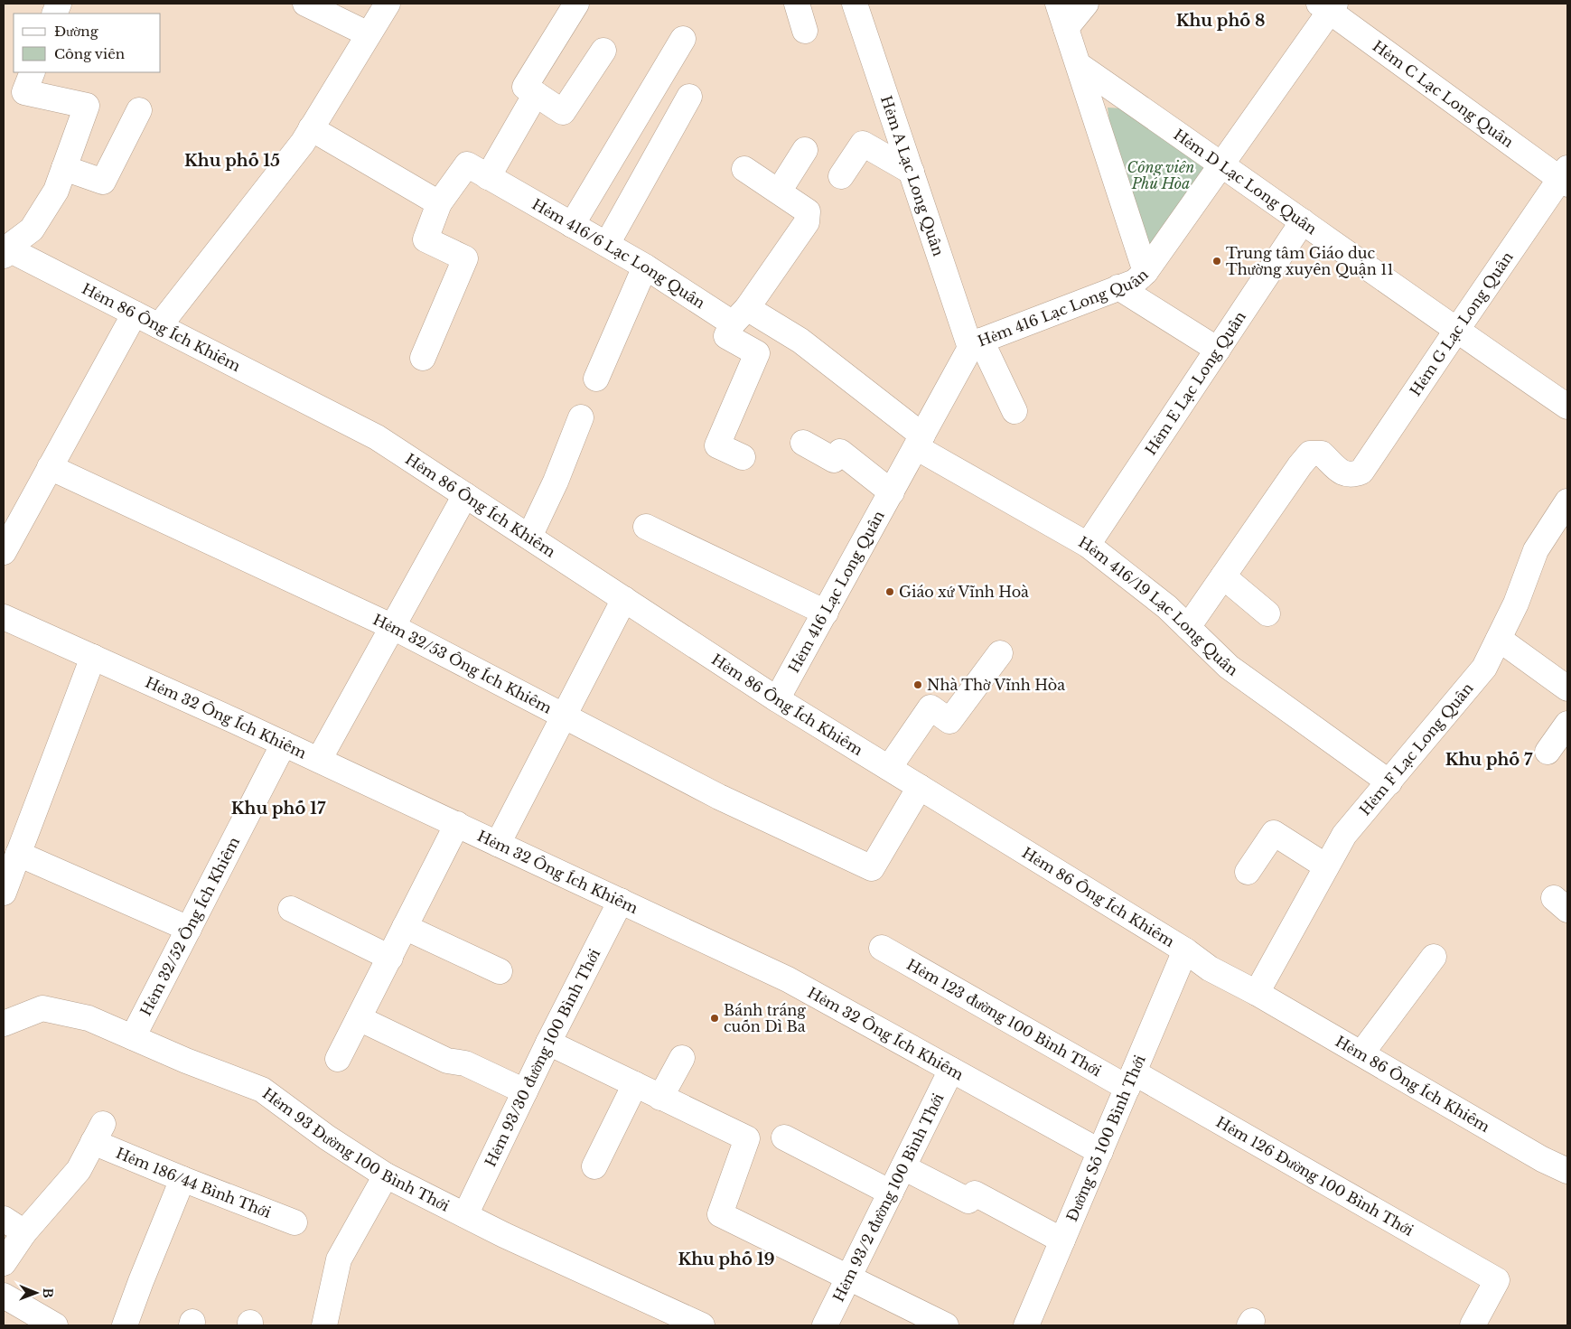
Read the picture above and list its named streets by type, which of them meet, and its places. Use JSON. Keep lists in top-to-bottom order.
{
  "streets": {
    "street": [
      "Hẻm C Lạc Long Quân",
      "Hẻm A Lạc Long Quân",
      "Hẻm D Lạc Long Quân",
      "Hẻm 416/6 Lạc Long Quân",
      "Hẻm 416 Lạc Long Quân",
      "Hẻm G Lạc Long Quân",
      "Hẻm 86 Ông Ích Khiêm",
      "Hẻm E Lạc Long Quân",
      "Hẻm 416/19 Lạc Long Quân",
      "Hẻm 32/53 Ông Ích Khiêm",
      "Hẻm 32 Ông Ích Khiêm",
      "Hẻm F Lạc Long Quân",
      "Hẻm 32/52 Ông Ích Khiêm",
      "Hẻm 123 đường 100 Bình Thới",
      "Hẻm 93/30 đường 100 Bình Thới",
      "Đường Số 100 Bình Thới",
      "Hẻm 93 Đường 100 Bình Thới",
      "Hẻm 126 Đường 100 Bình Thới",
      "Hẻm 186/44 Bình Thới",
      "Hẻm 93/2 đường 100 Bình Thới"
    ]
  },
  "crossings": [
    ["Hẻm C Lạc Long Quân", "Hẻm 416 Lạc Long Quân"],
    ["Hẻm C Lạc Long Quân", "Hẻm G Lạc Long Quân"],
    ["Hẻm A Lạc Long Quân", "Hẻm 416 Lạc Long Quân"],
    ["Hẻm D Lạc Long Quân", "Hẻm 416 Lạc Long Quân"],
    ["Hẻm D Lạc Long Quân", "Hẻm G Lạc Long Quân"],
    ["Hẻm D Lạc Long Quân", "Hẻm E Lạc Long Quân"],
    ["Hẻm 416/6 Lạc Long Quân", "Hẻm 416 Lạc Long Quân"],
    ["Hẻm 416/6 Lạc Long Quân", "Hẻm 416/19 Lạc Long Quân"],
    ["Hẻm 416 Lạc Long Quân", "Hẻm 86 Ông Ích Khiêm"],
    ["Hẻm 416 Lạc Long Quân", "Hẻm 416/19 Lạc Long Quân"],
    ["Hẻm 86 Ông Ích Khiêm", "Hẻm 32/53 Ông Ích Khiêm"],
    ["Hẻm 86 Ông Ích Khiêm", "Hẻm F Lạc Long Quân"],
    ["Hẻm 86 Ông Ích Khiêm", "Đường Số 100 Bình Thới"],
    ["Hẻm E Lạc Long Quân", "Hẻm 416/19 Lạc Long Quân"],
    ["Hẻm 416/19 Lạc Long Quân", "Hẻm F Lạc Long Quân"],
    ["Hẻm 32 Ông Ích Khiêm", "Hẻm 32/52 Ông Ích Khiêm"],
    ["Hẻm 32 Ông Ích Khiêm", "Hẻm 93/30 đường 100 Bình Thới"],
    ["Hẻm 32 Ông Ích Khiêm", "Đường Số 100 Bình Thới"],
    ["Hẻm 32 Ông Ích Khiêm", "Hẻm 93/2 đường 100 Bình Thới"],
    ["Hẻm 32/52 Ông Ích Khiêm", "Hẻm 93 Đường 100 Bình Thới"],
    ["Hẻm 123 đường 100 Bình Thới", "Đường Số 100 Bình Thới"],
    ["Hẻm 123 đường 100 Bình Thới", "Hẻm 126 Đường 100 Bình Thới"],
    ["Hẻm 93/30 đường 100 Bình Thới", "Hẻm 93 Đường 100 Bình Thới"],
    ["Đường Số 100 Bình Thới", "Hẻm 126 Đường 100 Bình Thới"]
  ],
  "districts": [
    "Khu phố 8",
    "Khu phố 15",
    "Khu phố 7",
    "Khu phố 17",
    "Khu phố 19"
  ],
  "parks": ["Công viên Phú Hòa"],
  "places": [
    "Trung tâm Giáo dục Thường xuyên Quận 11",
    "Giáo xứ Vĩnh Hoà",
    "Nhà Thờ Vĩnh Hòa",
    "Bánh tráng cuốn Dì Ba"
  ],
  "legend": ["Đường", "Công viên"],
  "north": "right"
}
